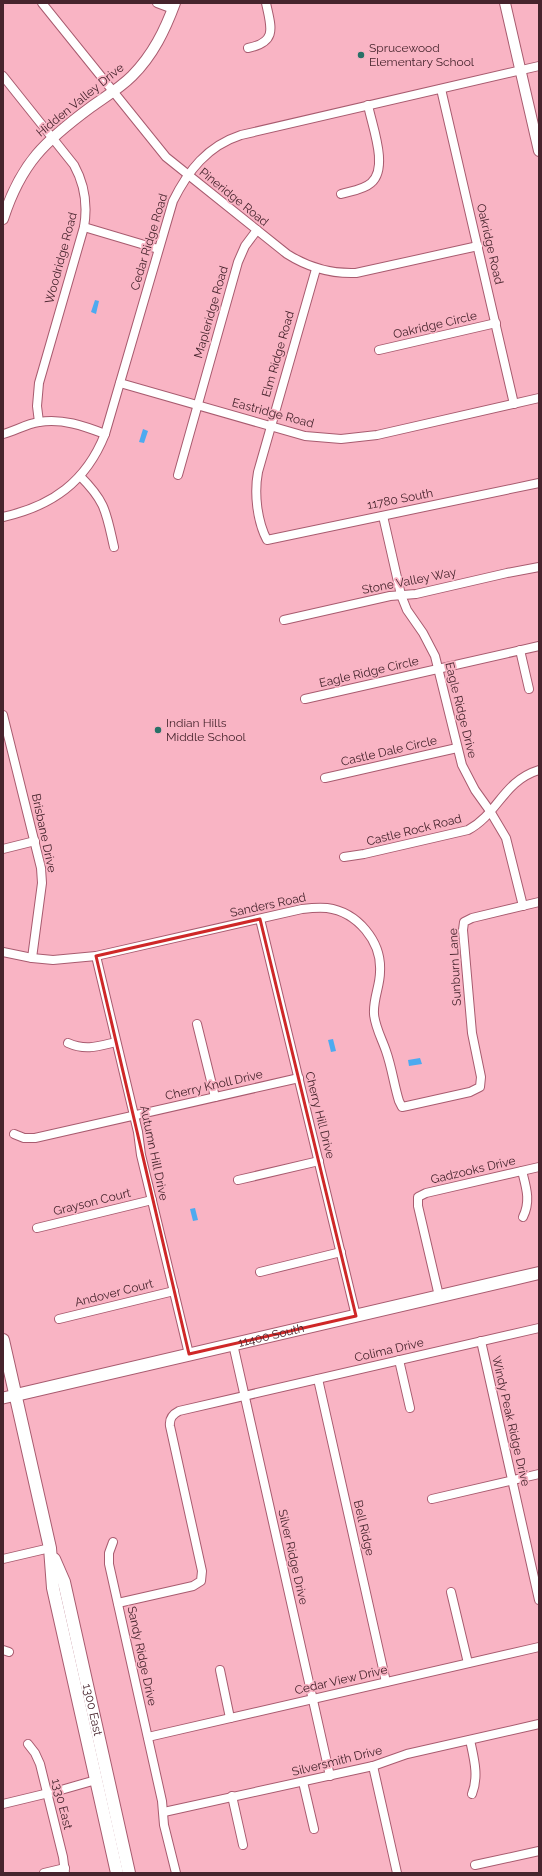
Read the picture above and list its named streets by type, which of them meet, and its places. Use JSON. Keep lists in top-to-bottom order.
{
  "streets": {
    "main road": ["11400 South", "1300 East"],
    "street": [
      "Hidden Valley Drive",
      "Pineridge Road",
      "Cedar Ridge Road",
      "Oakridge Road",
      "Woodridge Road",
      "Mapleridge Road",
      "Oakridge Circle",
      "Elm Ridge Road",
      "Eastridge Road",
      "11780 South",
      "Stone Valley Way",
      "Eagle Ridge Circle",
      "Eagle Ridge Drive",
      "Castle Dale Circle",
      "Castle Rock Road",
      "Brisbane Drive",
      "Sanders Road",
      "Sunburn Lane",
      "Cherry Knoll Drive",
      "Cherry Hill Drive",
      "Autumn Hill Drive",
      "Gadzooks Drive",
      "Grayson Court",
      "Andover Court",
      "Colima Drive",
      "Windy Peak Ridge Drive",
      "Bell Ridge",
      "Silver Ridge Drive",
      "Sandy Ridge Drive",
      "Cedar View Drive",
      "Silversmith Drive",
      "1330 East"
    ]
  },
  "crossings": [
    ["Hidden Valley Drive", "Pineridge Road"],
    ["Hidden Valley Drive", "Woodridge Road"],
    ["Pineridge Road", "Cedar Ridge Road"],
    ["Pineridge Road", "Oakridge Road"],
    ["Pineridge Road", "Mapleridge Road"],
    ["Pineridge Road", "Elm Ridge Road"],
    ["Cedar Ridge Road", "Oakridge Road"],
    ["Cedar Ridge Road", "Eastridge Road"],
    ["Oakridge Road", "Oakridge Circle"],
    ["Oakridge Road", "Eastridge Road"],
    ["Mapleridge Road", "Eastridge Road"],
    ["Elm Ridge Road", "Eastridge Road"],
    ["Elm Ridge Road", "11780 South"],
    ["11780 South", "Eagle Ridge Drive"],
    ["Stone Valley Way", "Eagle Ridge Drive"],
    ["Eagle Ridge Circle", "Eagle Ridge Drive"],
    ["Eagle Ridge Drive", "Castle Dale Circle"],
    ["Eagle Ridge Drive", "Castle Rock Road"],
    ["Eagle Ridge Drive", "Sunburn Lane"],
    ["Brisbane Drive", "Sanders Road"],
    ["Sanders Road", "Sunburn Lane"],
    ["Sanders Road", "Cherry Hill Drive"],
    ["Sanders Road", "Autumn Hill Drive"],
    ["Cherry Knoll Drive", "Cherry Hill Drive"],
    ["Cherry Knoll Drive", "Autumn Hill Drive"],
    ["Cherry Hill Drive", "11400 South"],
    ["Autumn Hill Drive", "Grayson Court"],
    ["Autumn Hill Drive", "Andover Court"],
    ["Autumn Hill Drive", "11400 South"],
    ["Gadzooks Drive", "11400 South"],
    ["11400 South", "Silver Ridge Drive"],
    ["11400 South", "1300 East"],
    ["Colima Drive", "Windy Peak Ridge Drive"],
    ["Colima Drive", "Bell Ridge"],
    ["Colima Drive", "Silver Ridge Drive"],
    ["Colima Drive", "Sandy Ridge Drive"],
    ["Bell Ridge", "Cedar View Drive"],
    ["Silver Ridge Drive", "Sandy Ridge Drive"],
    ["Silver Ridge Drive", "Cedar View Drive"],
    ["Silver Ridge Drive", "Silversmith Drive"],
    ["Sandy Ridge Drive", "Cedar View Drive"],
    ["Sandy Ridge Drive", "Silversmith Drive"]
  ],
  "places": ["Sprucewood Elementary School", "Indian Hills Middle School"]
}
